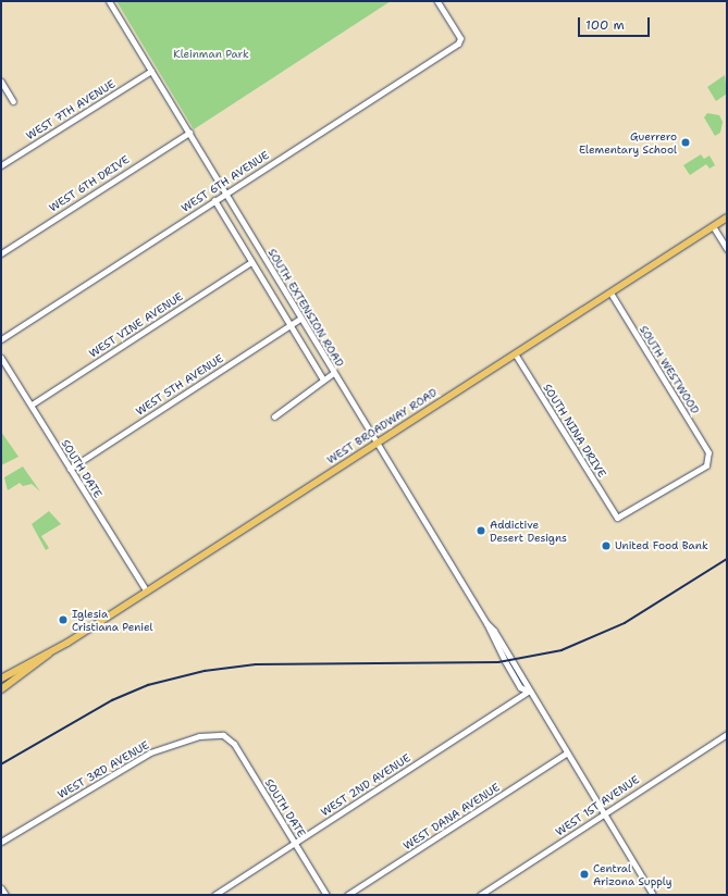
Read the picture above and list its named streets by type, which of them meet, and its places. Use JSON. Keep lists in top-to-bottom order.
{
  "streets": {
    "main road": ["WEST BROADWAY ROAD"],
    "street": [
      "WEST 7TH AVENUE",
      "WEST 6TH AVENUE",
      "WEST 6TH DRIVE",
      "SOUTH EXTENSION ROAD",
      "WEST VINE AVENUE",
      "SOUTH WESTWOOD",
      "WEST 5TH AVENUE",
      "SOUTH NINA DRIVE",
      "SOUTH DATE",
      "WEST 3RD AVENUE",
      "WEST 2ND AVENUE",
      "WEST 1ST AVENUE",
      "WEST DANA AVENUE"
    ]
  },
  "crossings": [
    ["WEST 7TH AVENUE", "SOUTH EXTENSION ROAD"],
    ["WEST 6TH AVENUE", "SOUTH EXTENSION ROAD"],
    ["WEST 6TH DRIVE", "SOUTH EXTENSION ROAD"],
    ["SOUTH EXTENSION ROAD", "WEST VINE AVENUE"],
    ["SOUTH EXTENSION ROAD", "WEST 5TH AVENUE"],
    ["SOUTH EXTENSION ROAD", "WEST BROADWAY ROAD"],
    ["SOUTH EXTENSION ROAD", "WEST 2ND AVENUE"],
    ["SOUTH EXTENSION ROAD", "WEST 1ST AVENUE"],
    ["SOUTH EXTENSION ROAD", "WEST DANA AVENUE"],
    ["WEST VINE AVENUE", "SOUTH DATE"],
    ["SOUTH WESTWOOD", "WEST BROADWAY ROAD"],
    ["SOUTH WESTWOOD", "SOUTH NINA DRIVE"],
    ["WEST 5TH AVENUE", "SOUTH DATE"],
    ["WEST BROADWAY ROAD", "SOUTH NINA DRIVE"],
    ["WEST BROADWAY ROAD", "SOUTH DATE"],
    ["SOUTH DATE", "WEST 3RD AVENUE"],
    ["SOUTH DATE", "WEST 2ND AVENUE"]
  ],
  "parks": ["Kleinman Park"],
  "places": [
    "Guerrero Elementary School",
    "Addictive Desert Designs",
    "United Food Bank",
    "Iglesia Cristiana Peniel",
    "Central Arizona Supply"
  ],
  "scale_bar": "100 m"
}
